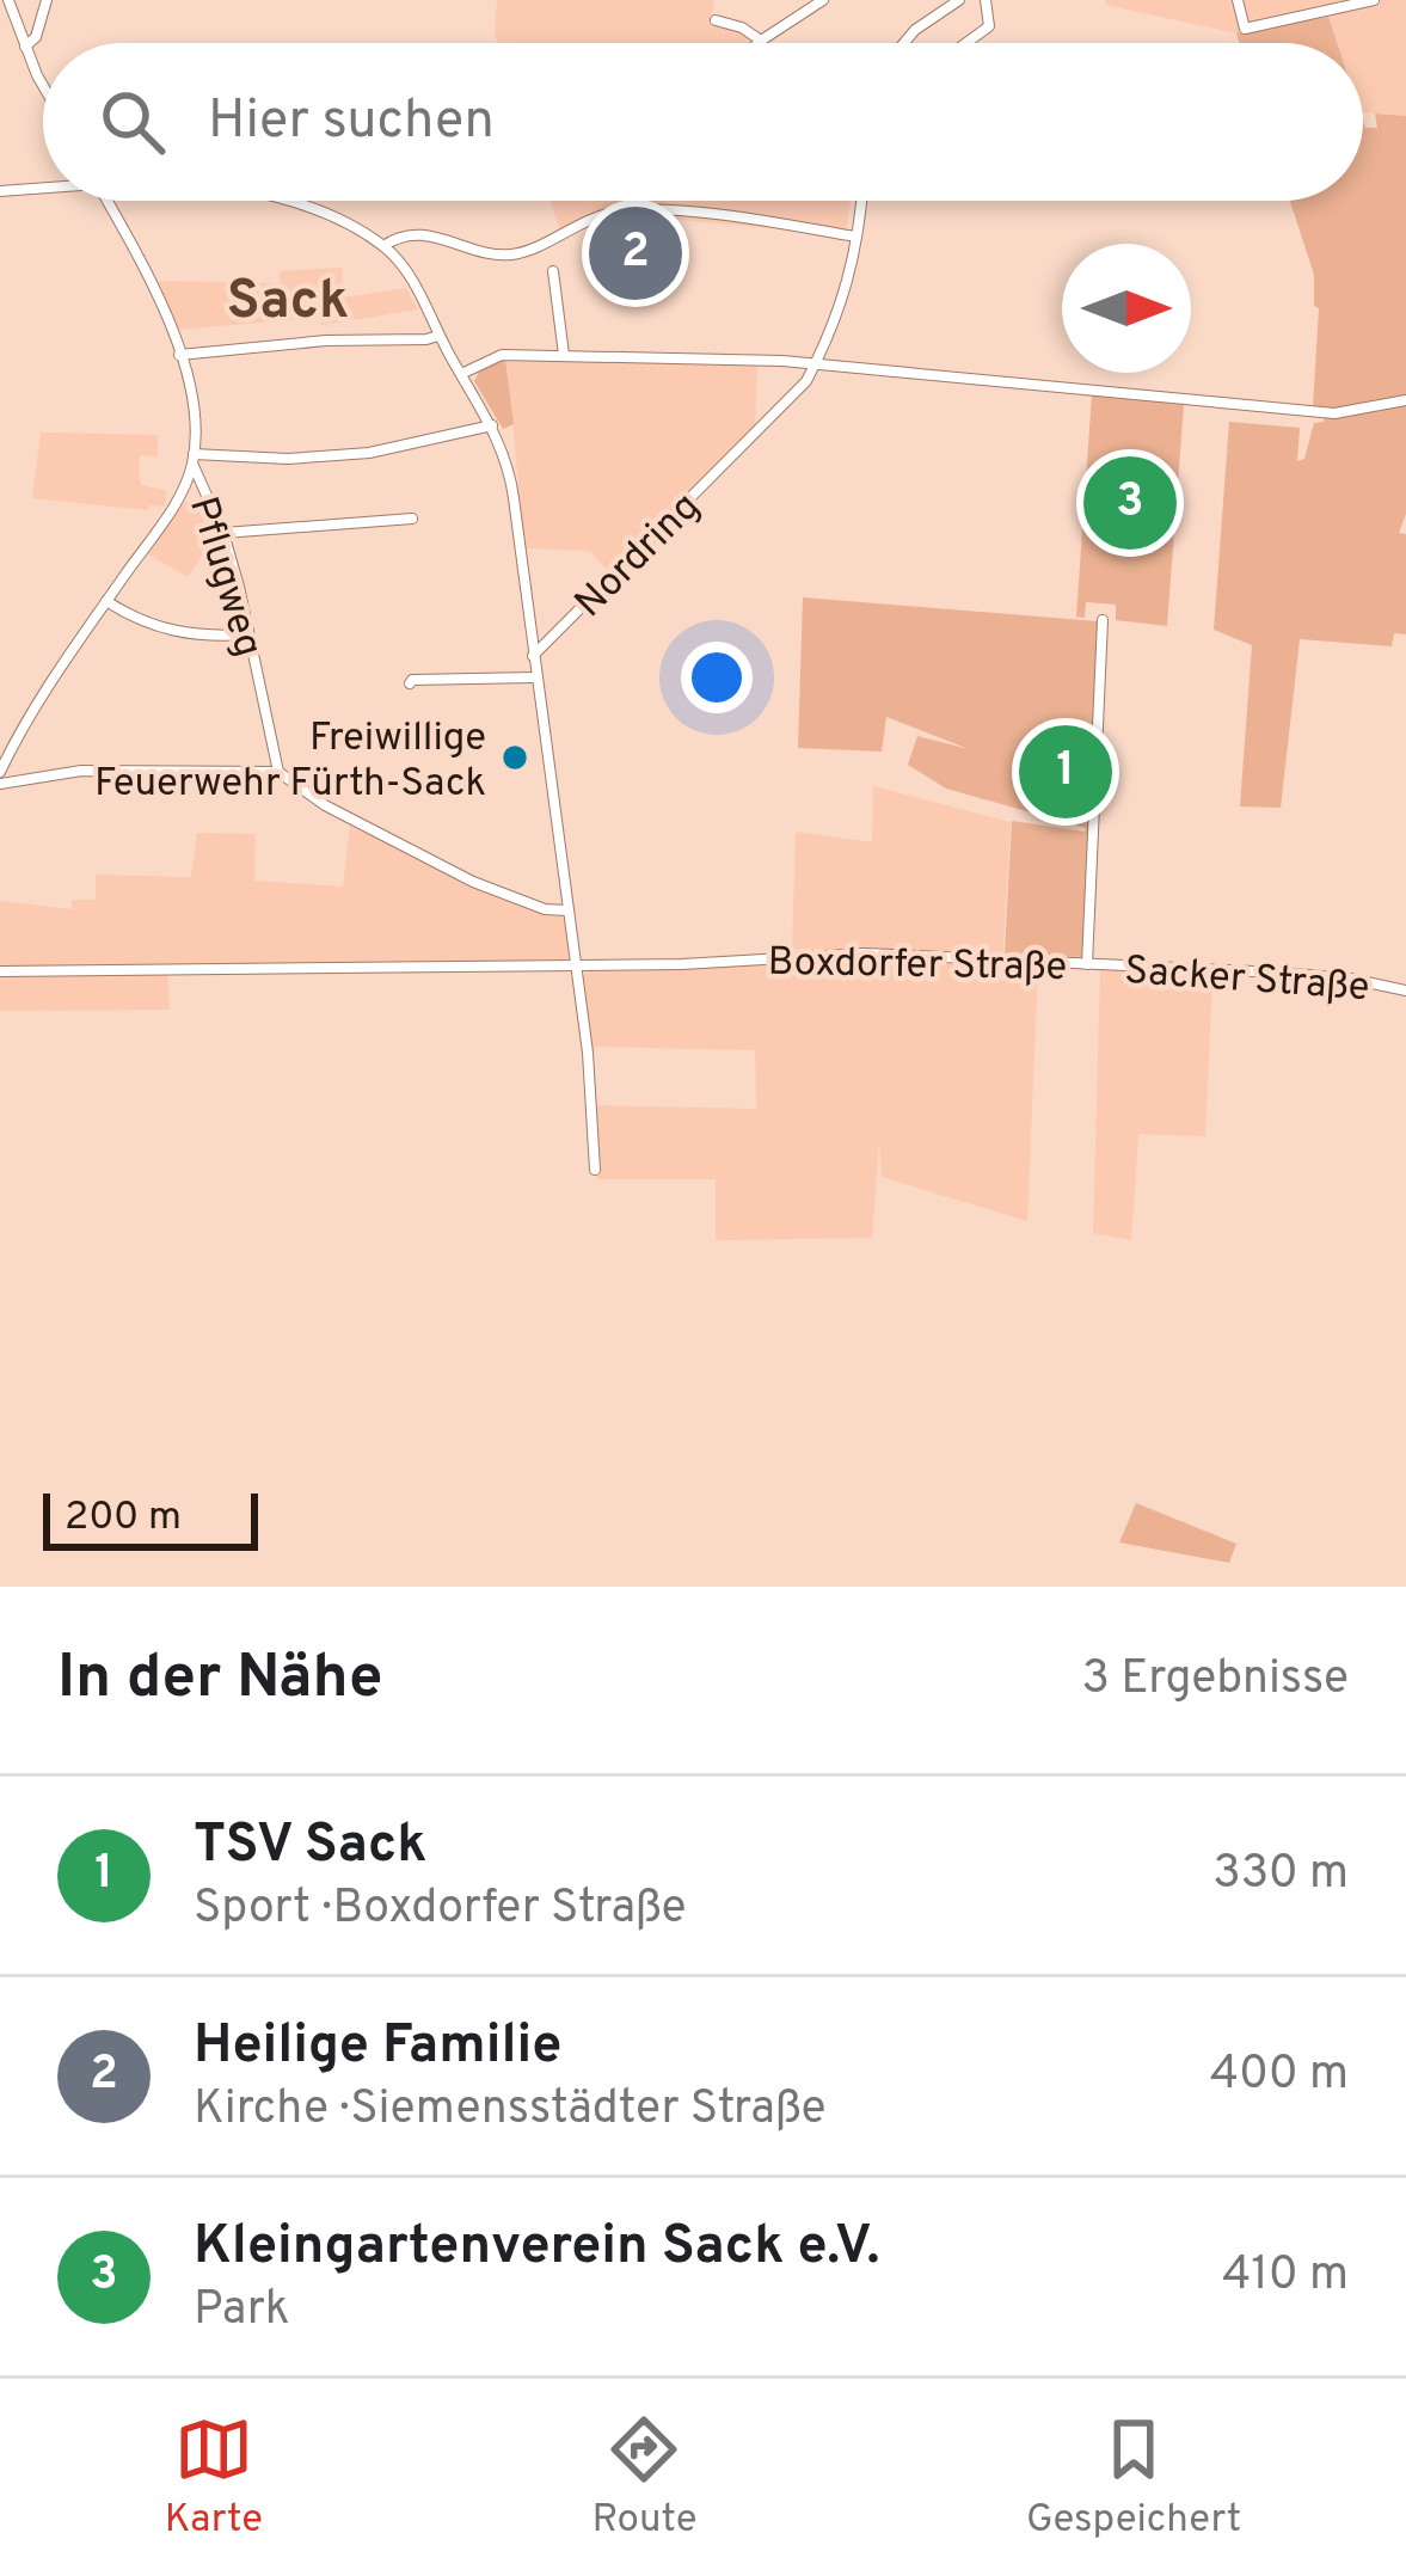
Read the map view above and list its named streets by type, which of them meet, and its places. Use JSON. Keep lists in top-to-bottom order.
{
  "streets": {
    "street": [
      "Nordring",
      "Pflugweg",
      "Boxdorfer Straße",
      "Sacker Straße"
    ]
  },
  "crossings": [
    ["Boxdorfer Straße", "Sacker Straße"]
  ],
  "districts": ["Sack"],
  "places": ["Freiwillige Feuerwehr Fürth-Sack"],
  "scale_bar": "200 m",
  "north": "right",
  "page": {
    "search": "Hier suchen",
    "pins": ["2", "3", "1"],
    "scale": "200 m",
    "heading": ["In der Nähe", "3 Ergebnisse"],
    "list": [
      {
        "mark": "1",
        "name": "TSV Sack",
        "note": "Sport · Boxdorfer Straße",
        "value": "330 m"
      },
      {
        "mark": "2",
        "name": "Heilige Familie",
        "note": "Kirche · Siemensstädter Straße",
        "value": "400 m"
      },
      {
        "mark": "3",
        "name": "Kleingartenverein Sack e.V.",
        "note": "Park",
        "value": "410 m"
      }
    ],
    "nav": ["Karte", "Route", "Gespeichert"]
  }
}
